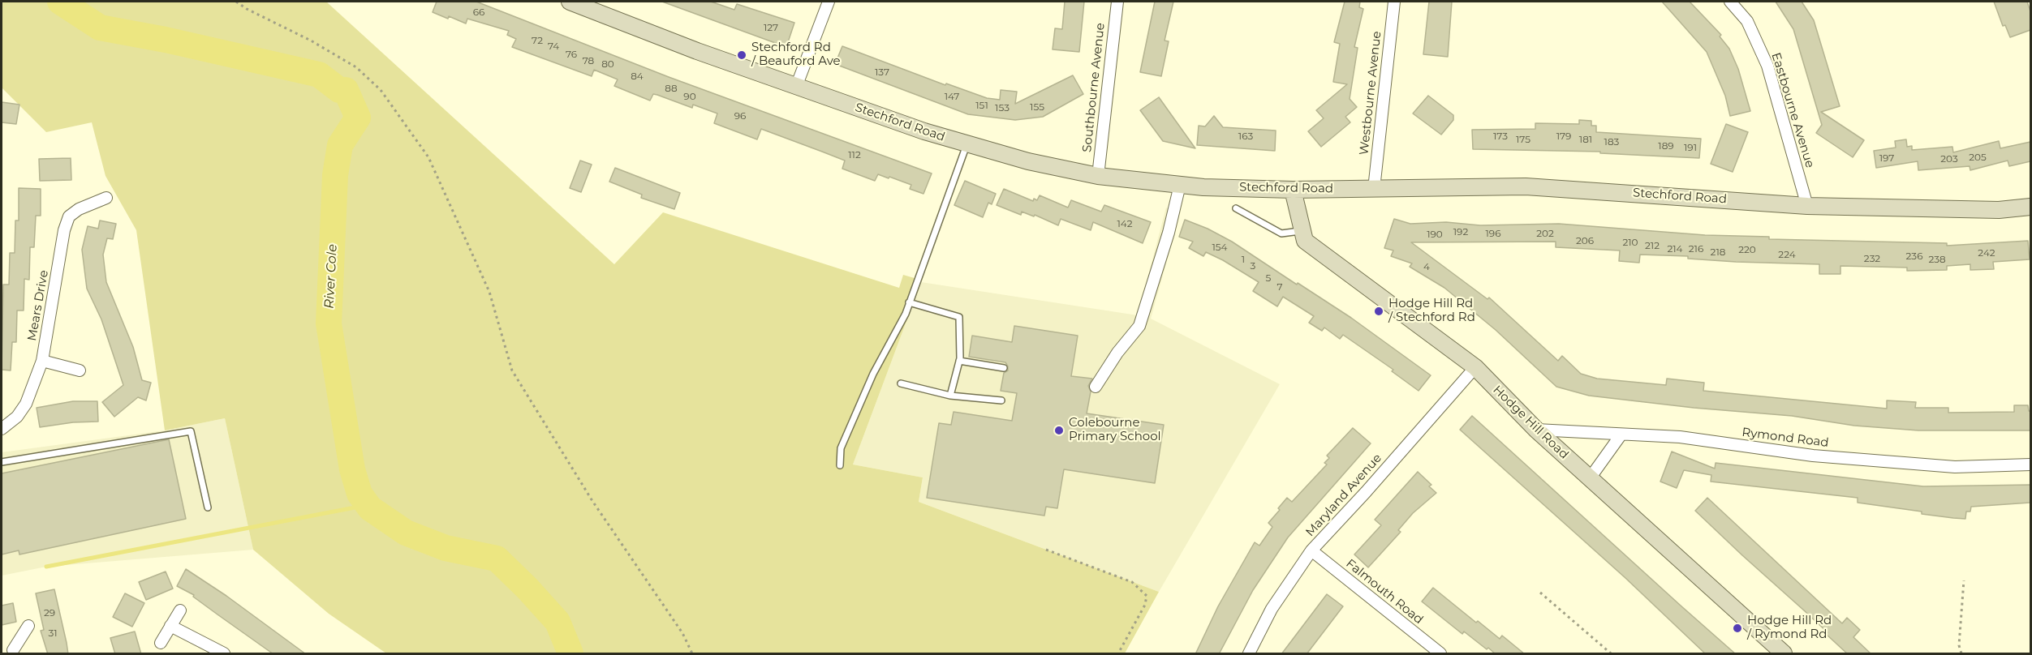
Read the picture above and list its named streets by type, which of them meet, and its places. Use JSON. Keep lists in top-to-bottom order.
{
  "streets": {
    "main road": ["Stechford Road", "Hodge Hill Road"],
    "street": [
      "Southbourne Avenue",
      "Westbourne Avenue",
      "Eastbourne Avenue",
      "Mears Drive",
      "Rymond Road",
      "Maryland Avenue",
      "Falmouth Road"
    ]
  },
  "crossings": [
    ["Southbourne Avenue", "Stechford Road"],
    ["Westbourne Avenue", "Stechford Road"],
    ["Eastbourne Avenue", "Stechford Road"],
    ["Stechford Road", "Hodge Hill Road"],
    ["Hodge Hill Road", "Rymond Road"],
    ["Hodge Hill Road", "Maryland Avenue"],
    ["Maryland Avenue", "Falmouth Road"]
  ],
  "water": ["River Cole"],
  "places": [
    "Stechford Rd / Beauford Ave",
    "Hodge Hill Rd / Stechford Rd",
    "Colebourne Primary School",
    "Hodge Hill Rd / Rymond Rd"
  ],
  "house_numbers": [
    "66",
    "127",
    "72",
    "74",
    "76",
    "78",
    "80",
    "137",
    "84",
    "88",
    "90",
    "147",
    "151",
    "155",
    "153",
    "96",
    "163",
    "173",
    "179",
    "175",
    "181",
    "183",
    "189",
    "191",
    "112",
    "205",
    "197",
    "203",
    "142",
    "192",
    "196",
    "202",
    "190",
    "206",
    "210",
    "212",
    "154",
    "214",
    "216",
    "220",
    "218",
    "242",
    "224",
    "236",
    "232",
    "1",
    "238",
    "3",
    "4",
    "5",
    "7",
    "29",
    "31"
  ]
}
